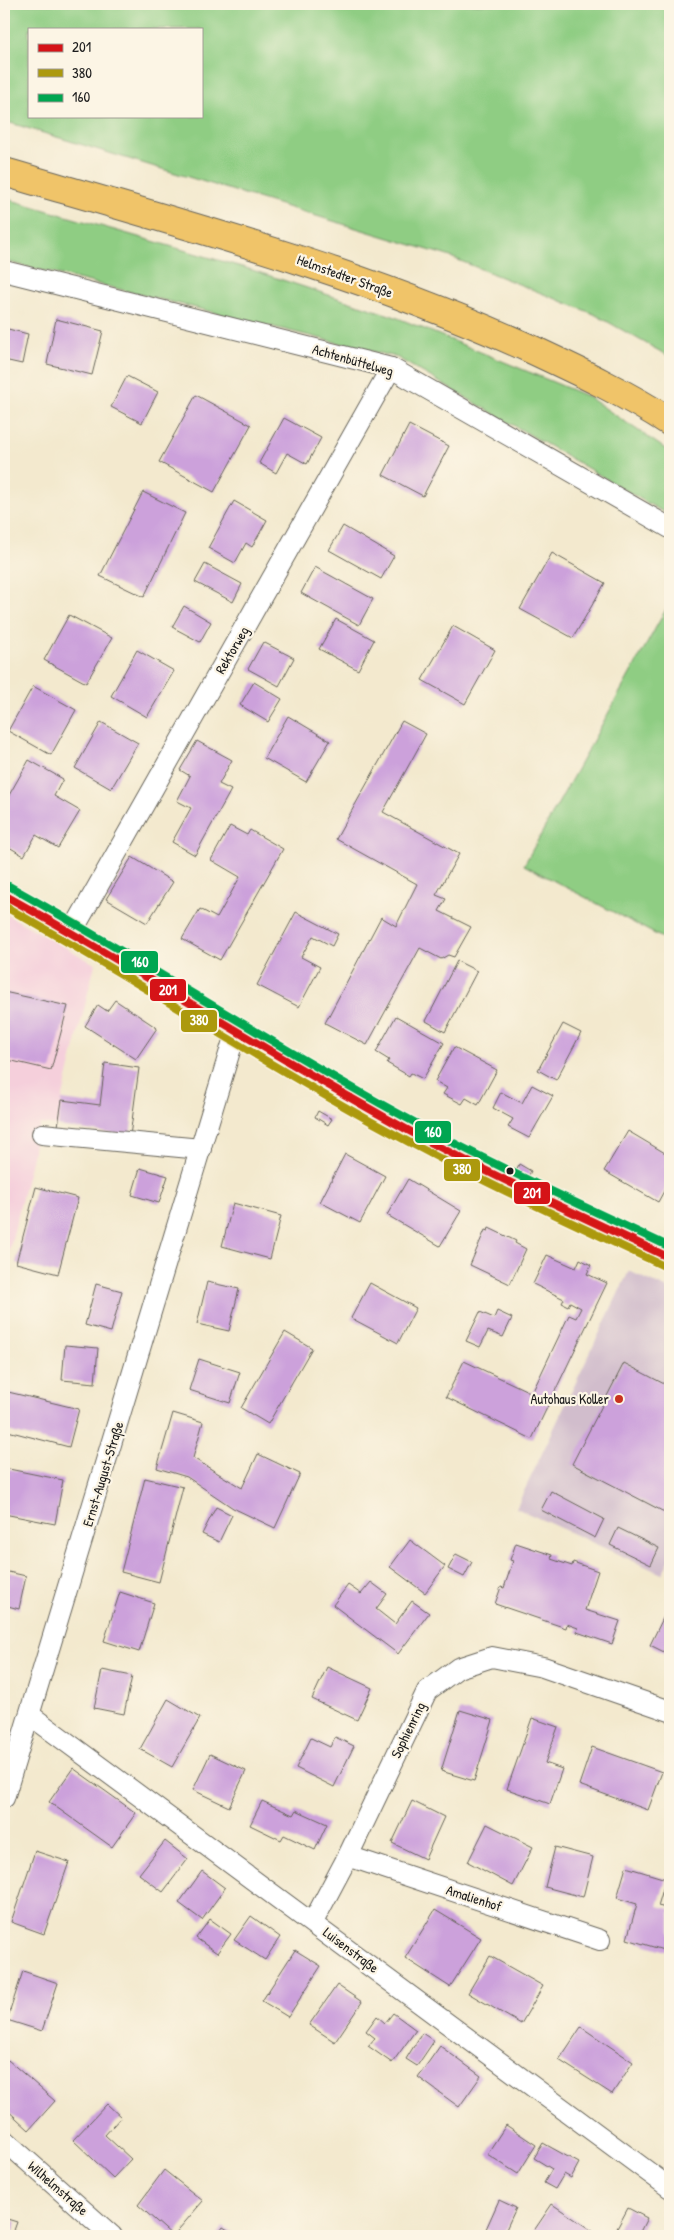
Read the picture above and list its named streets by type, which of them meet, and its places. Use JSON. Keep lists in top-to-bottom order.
{
  "streets": {
    "main road": ["Helmstedter Straße"],
    "street": [
      "Achtenbüttelweg",
      "Rektorweg",
      "Ernst-August-Straße",
      "Sophienring",
      "Amalienhof",
      "Luisenstraße",
      "Wilhelmstraße"
    ]
  },
  "crossings": [
    ["Achtenbüttelweg", "Rektorweg"],
    ["Ernst-August-Straße", "Luisenstraße"],
    ["Sophienring", "Amalienhof"],
    ["Sophienring", "Luisenstraße"]
  ],
  "places": ["Autohaus Koller"],
  "lines": ["transit line 160", "transit line 201", "transit line 380"],
  "legend": ["201", "380", "160"]
}
